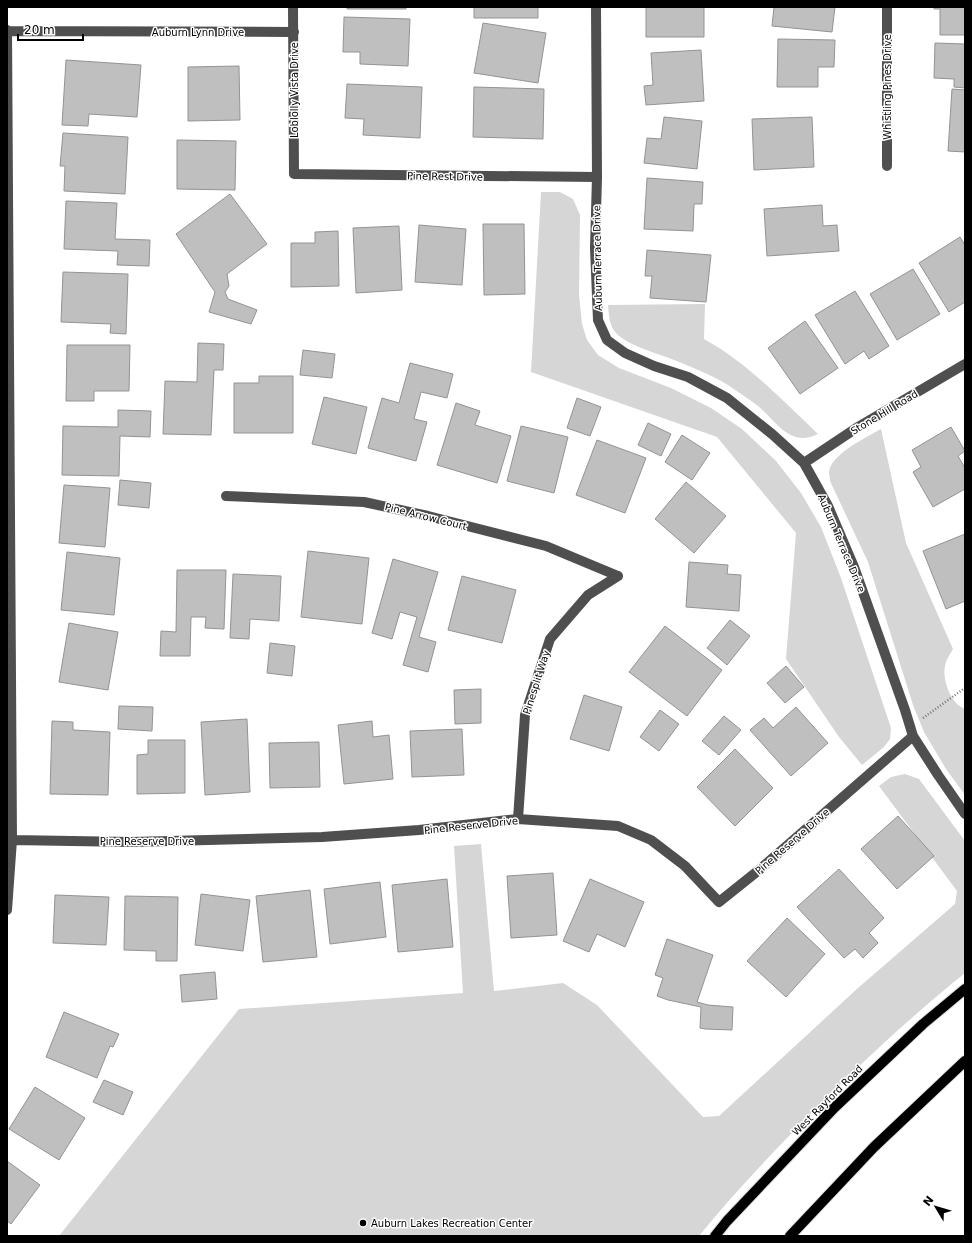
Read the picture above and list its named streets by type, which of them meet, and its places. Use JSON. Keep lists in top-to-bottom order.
{
  "streets": {
    "main road": ["West Rayford Road"],
    "street": [
      "Auburn Lynn Drive",
      "Whistling Pines Drive",
      "Loblolly Vista Drive",
      "Pine Rest Drive",
      "Auburn Terrace Drive",
      "Stone Hill Road",
      "Pine Arrow Court",
      "Pinesplit Way",
      "Pine Reserve Drive"
    ]
  },
  "crossings": [
    ["Auburn Lynn Drive", "Loblolly Vista Drive"],
    ["Loblolly Vista Drive", "Pine Rest Drive"],
    ["Pine Rest Drive", "Auburn Terrace Drive"],
    ["Auburn Terrace Drive", "Stone Hill Road"],
    ["Auburn Terrace Drive", "Pine Reserve Drive"],
    ["Pine Arrow Court", "Pinesplit Way"],
    ["Pinesplit Way", "Pine Reserve Drive"]
  ],
  "places": ["Auburn Lakes Recreation Center"],
  "scale_bar": "20 m",
  "north": "top left"
}
